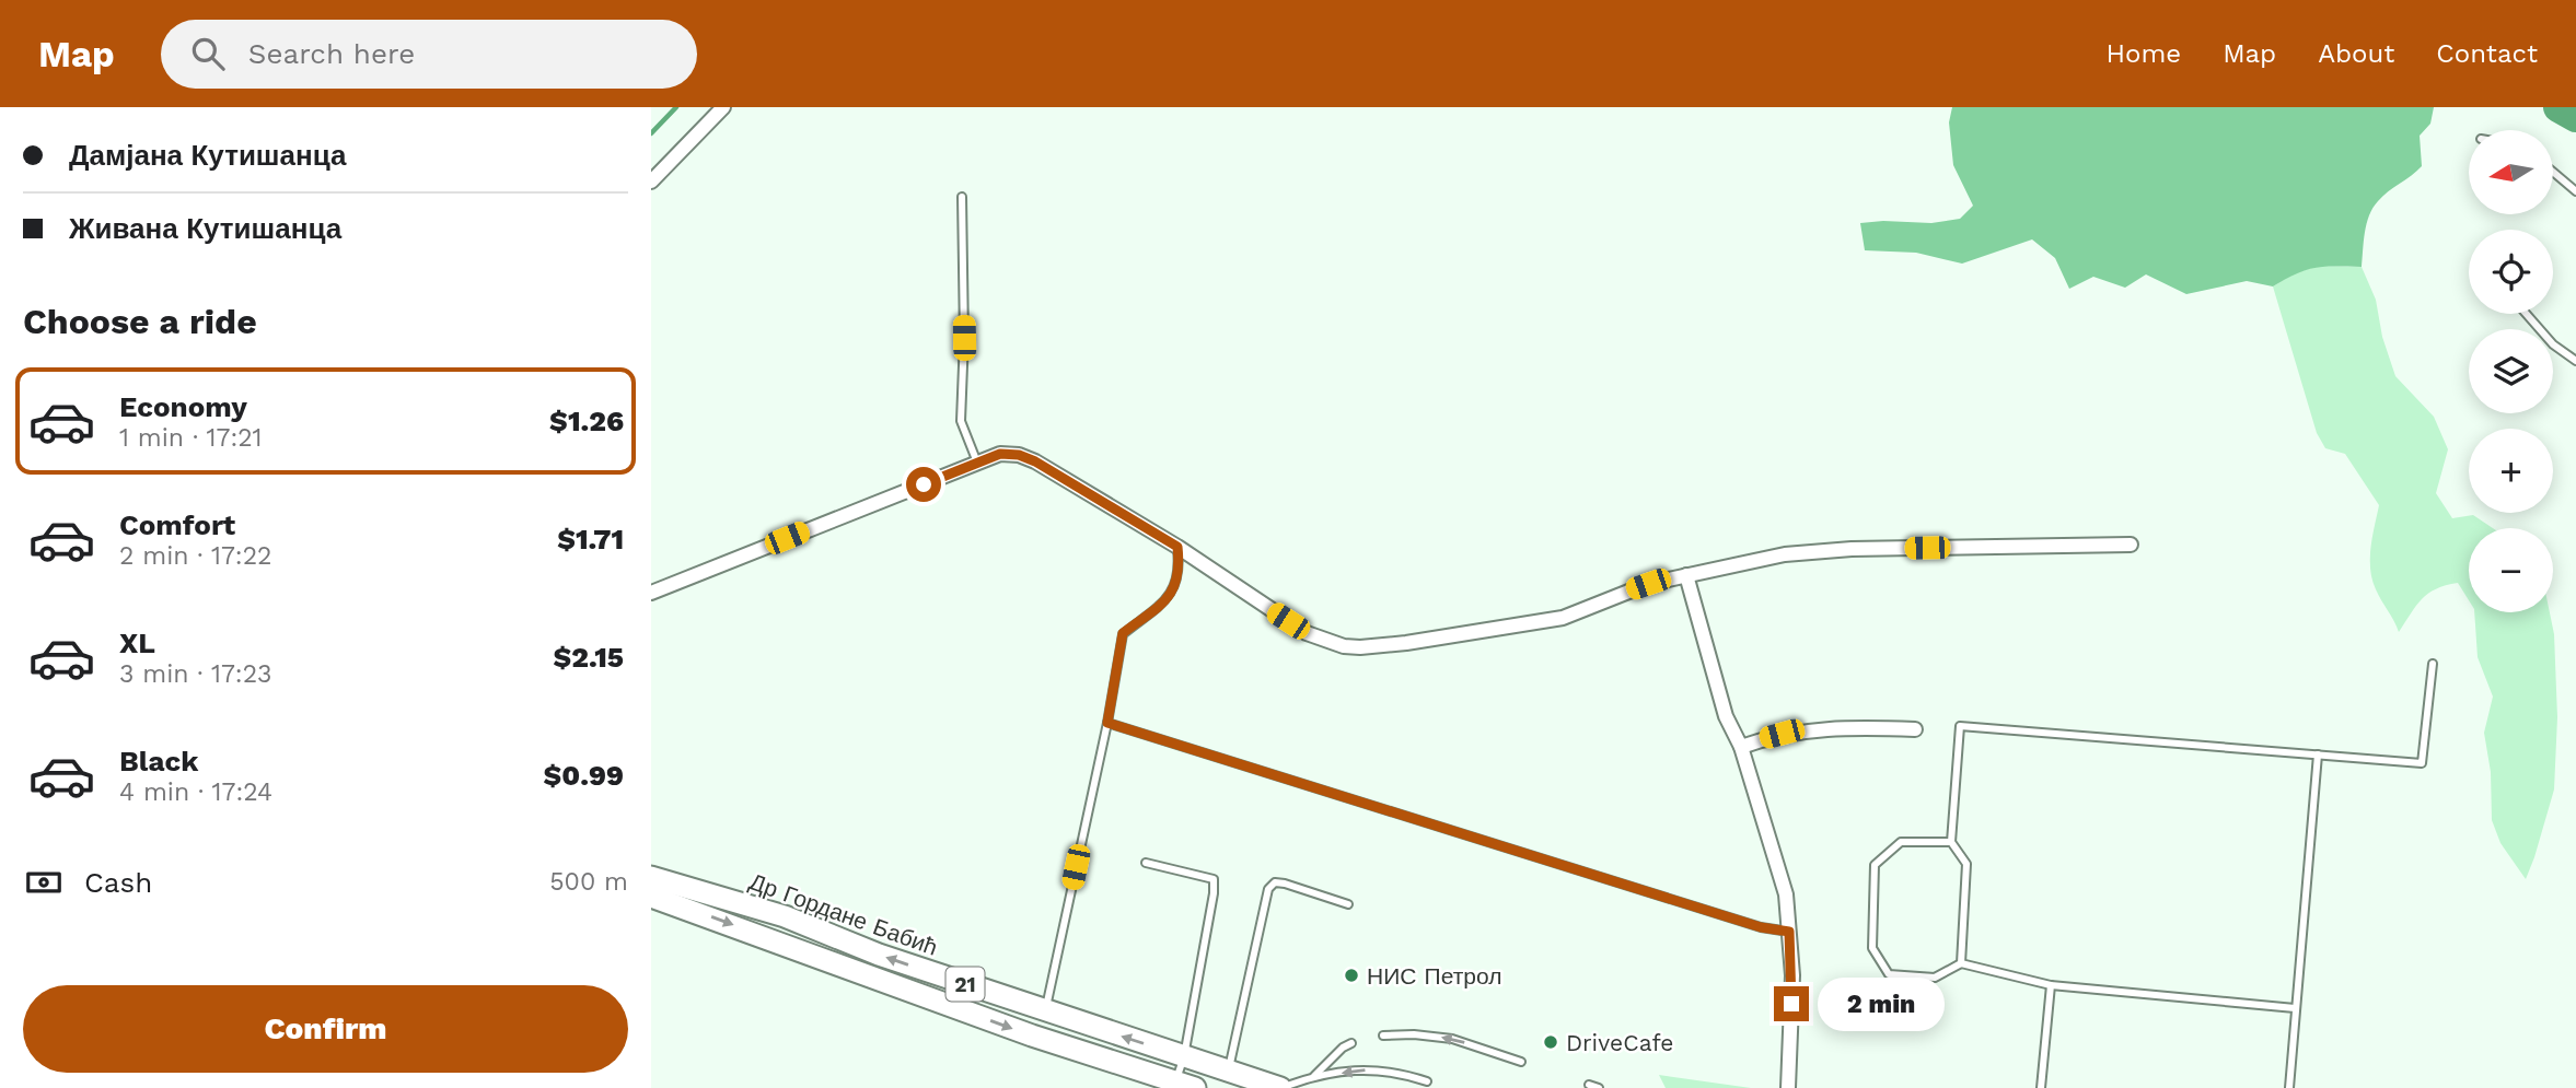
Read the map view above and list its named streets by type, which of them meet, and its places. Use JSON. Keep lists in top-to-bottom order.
{
  "streets": {
    "main road": ["Др Гордане Бабић", "21"]
  },
  "places": ["НИС Петрол", "DriveCafe"],
  "north": "left",
  "page": {
    "header": "Map",
    "search": "Search here",
    "nav": [
      "Home",
      "Map",
      "About",
      "Contact"
    ],
    "banner": ["Дамјана Кутишанца", "Живана Кутишанца"],
    "map_buttons": ["+", "−"],
    "heading": "Choose a ride",
    "list": [
      {
        "name": "Economy",
        "note": "1 min · 17:21",
        "value": "$1.26"
      },
      {
        "name": "Comfort",
        "note": "2 min · 17:22",
        "value": "$1.71"
      },
      {
        "name": "XL",
        "note": "3 min · 17:23",
        "value": "$2.15"
      },
      {
        "name": "Black",
        "note": "4 min · 17:24",
        "value": "$0.99"
      }
    ],
    "pay": ["Cash", "500 m"],
    "buttons": "Confirm",
    "bubble": "2 min"
  }
}
